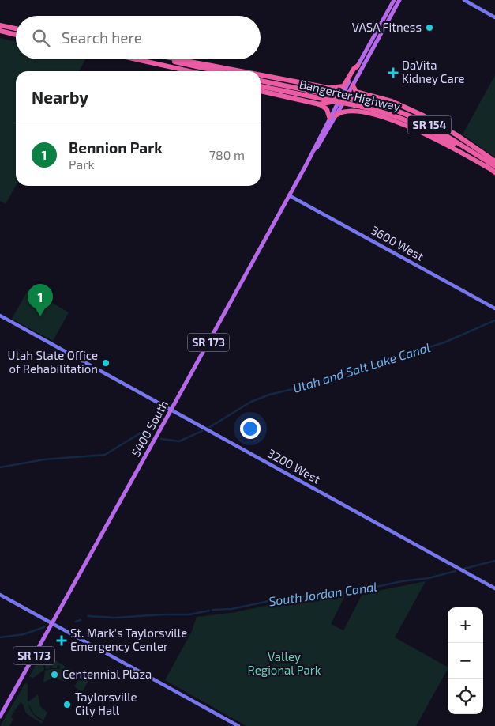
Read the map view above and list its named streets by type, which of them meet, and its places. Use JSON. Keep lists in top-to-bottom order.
{
  "streets": {
    "highway": ["Bangerter Highway", "SR 154"],
    "main road": ["SR 173", "5400 South"],
    "street": ["3600 West", "3200 West"]
  },
  "crossings": [
    ["3600 West", "5400 South"],
    ["5400 South", "3200 West"]
  ],
  "water": ["Utah and Salt Lake Canal", "South Jordan Canal"],
  "parks": ["Valley Regional Park"],
  "places": {
    "other": [
      "VASA Fitness",
      "Utah State Office of Rehabilitation",
      "Centennial Plaza",
      "Taylorsville City Hall"
    ],
    "health": ["DaVita Kidney Care", "St. Mark's Taylorsville Emergency Center"]
  },
  "page": {
    "search": "Search here",
    "heading": "Nearby",
    "list": [
      {
        "mark": "1",
        "name": "Bennion Park",
        "note": "Park",
        "value": "780 m"
      }
    ],
    "pins": "1",
    "map_buttons": ["+", "−"]
  }
}
